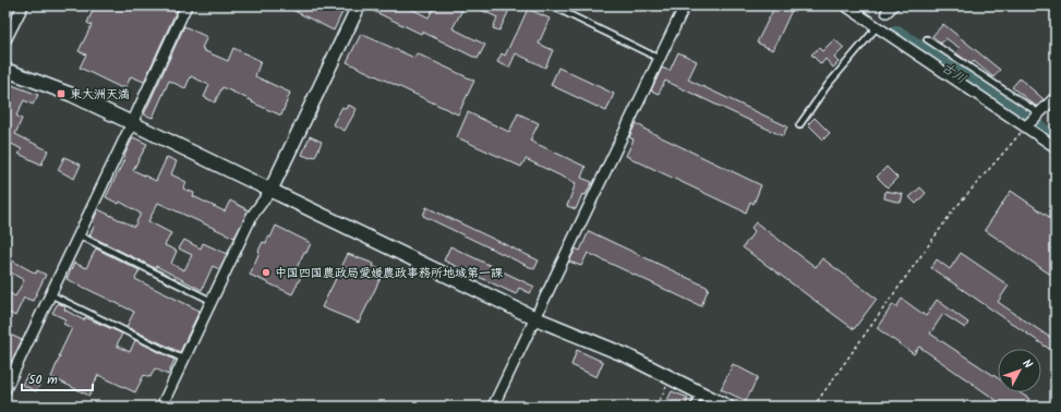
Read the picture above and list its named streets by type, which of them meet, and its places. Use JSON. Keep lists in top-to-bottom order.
{
  "water": ["古川"],
  "places": {
    "transit": ["東大洲天満"],
    "other": ["中国四国農政局愛媛農政事務所地域第一課"]
  },
  "scale_bar": "50 m",
  "north": "top right"
}
